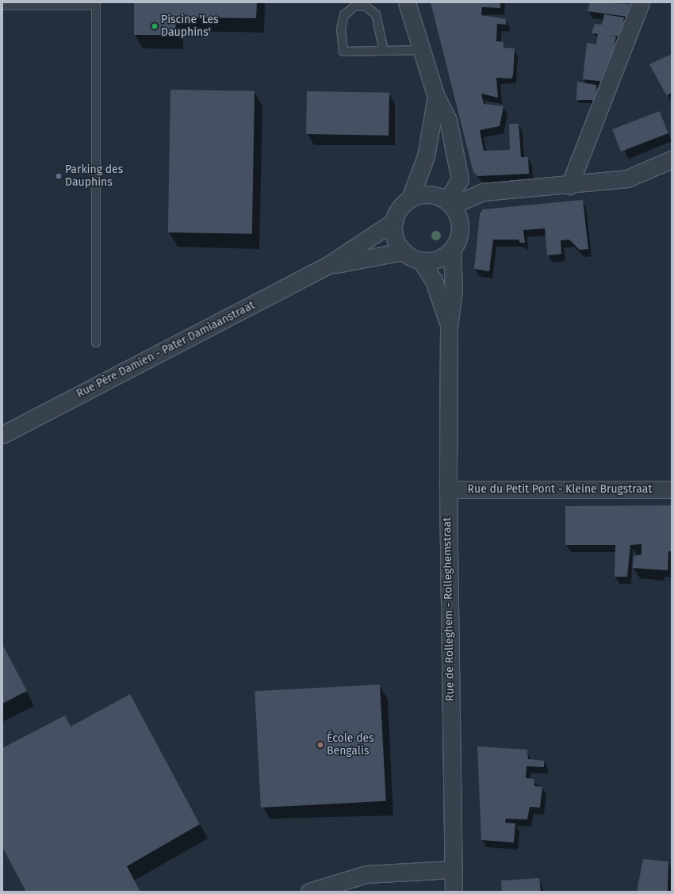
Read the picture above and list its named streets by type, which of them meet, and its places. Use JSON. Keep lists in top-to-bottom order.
{
  "streets": {
    "street": ["Rue Père Damien - Pater Damiaanstraat", "Rue du Petit Pont - Kleine Brugstraat", "Rue de Rolleghem - Rolleghemstraat"]
  },
  "crossings": [
    ["Rue Père Damien - Pater Damiaanstraat", "Rue de Rolleghem - Rolleghemstraat"],
    ["Rue du Petit Pont - Kleine Brugstraat", "Rue de Rolleghem - Rolleghemstraat"]
  ],
  "places": ["Piscine 'Les Dauphins'", "Parking des Dauphins", "École des Bengalis"]
}
